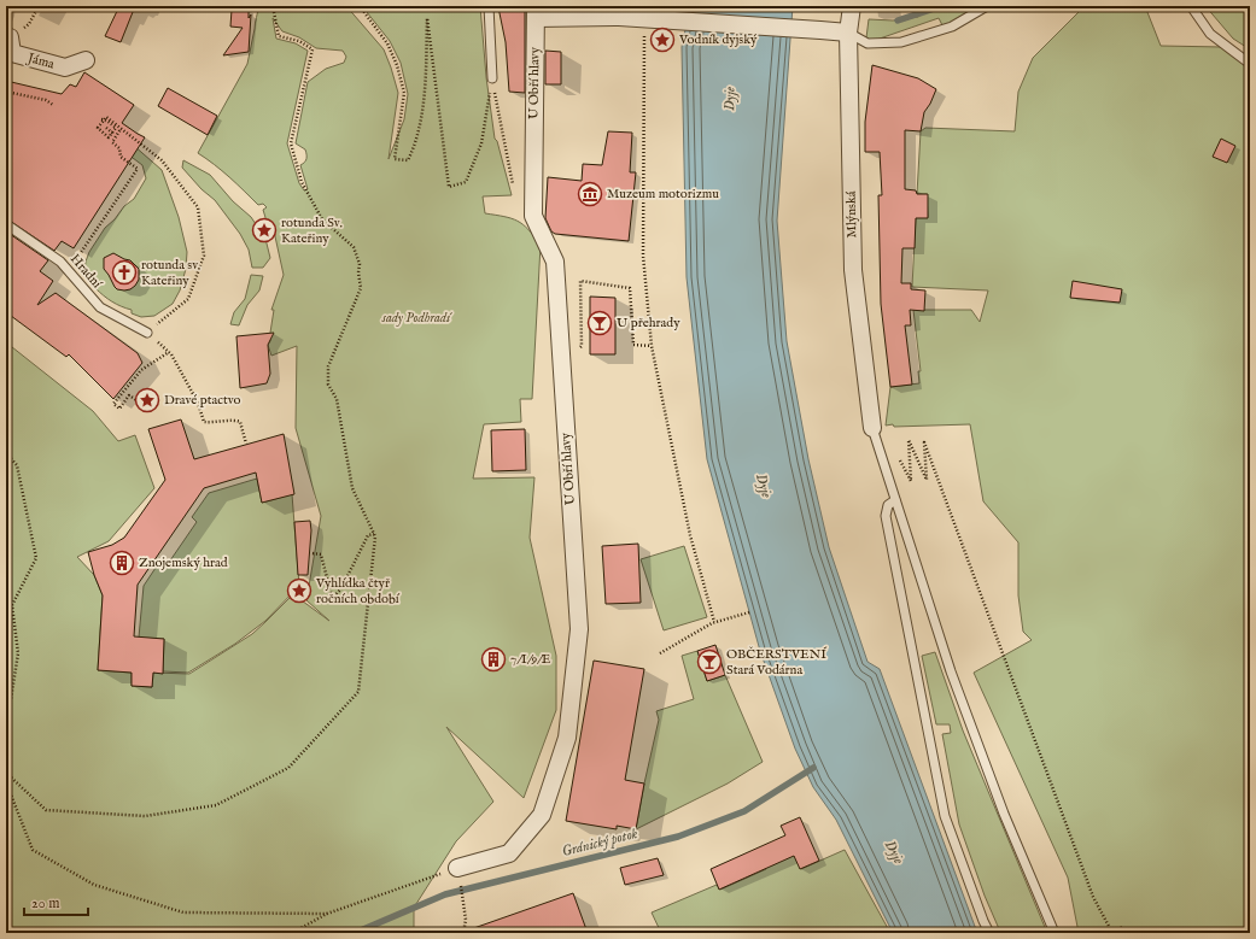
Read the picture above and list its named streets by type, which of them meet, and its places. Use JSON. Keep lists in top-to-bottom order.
{
  "streets": {
    "street": ["Jáma", "U Obří hlavy", "Mlýnská"],
    "lane": ["Hradní"]
  },
  "water": ["Dyje", "Gránický potok"],
  "parks": ["sady Podhradí"],
  "places": {
    "place": [
      "Vodník dyjský",
      "rotunda Sv. Kateřiny",
      "Dravé ptactvo",
      "Vyhlídka čtyř ročních období"
    ],
    "museum": ["Muzeum motorizmu"],
    "church": ["rotunda sv. Kateřiny"],
    "bar": ["U přehrady", "OBČERSTVENÍ Stará Vodárna"],
    "building": ["Znojemský hrad", "7/I/9/E"]
  },
  "scale_bar": "20 m"
}
